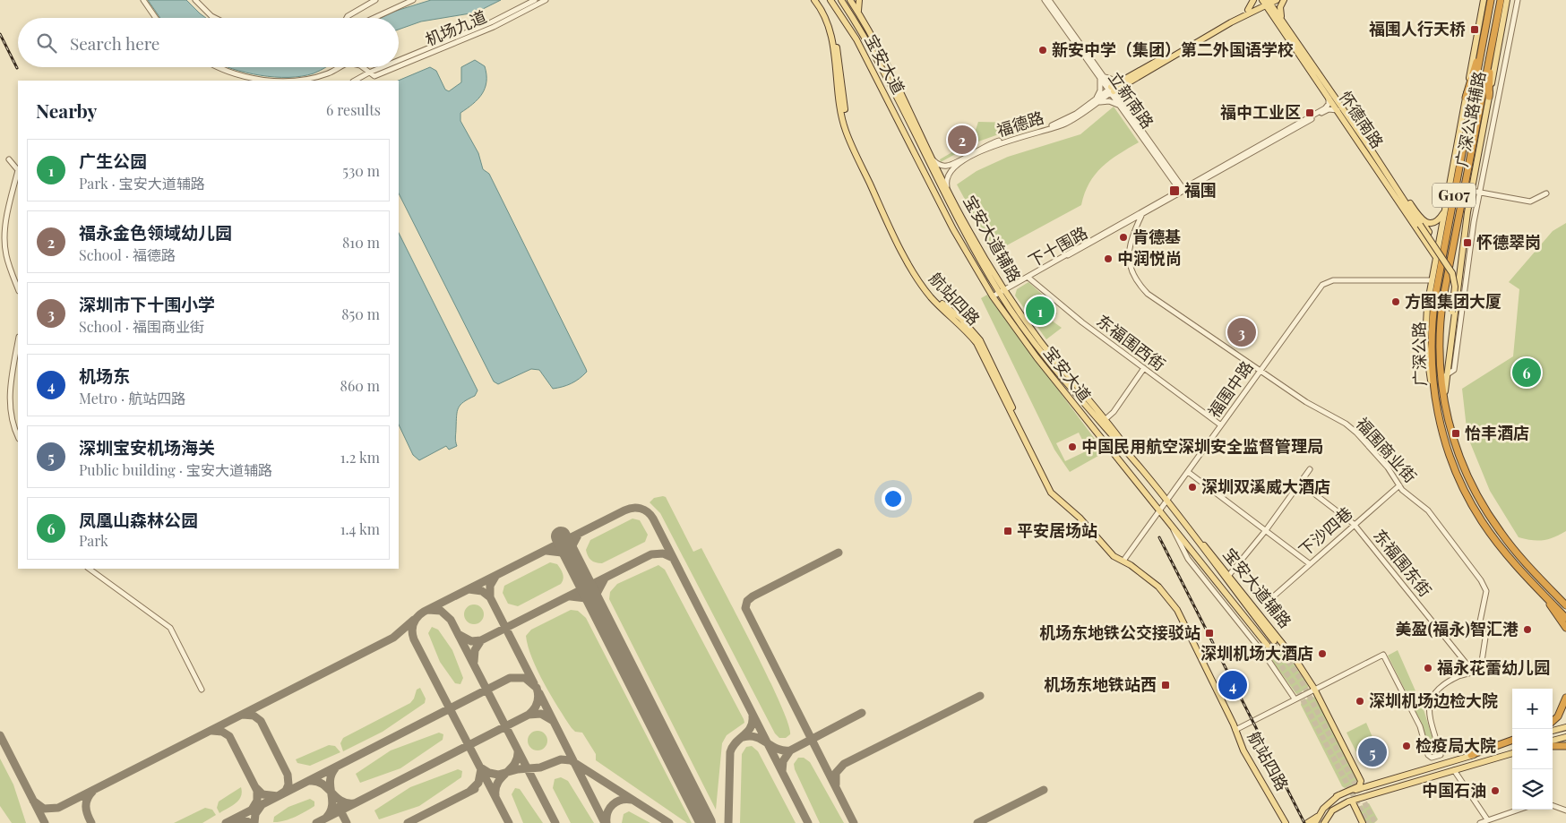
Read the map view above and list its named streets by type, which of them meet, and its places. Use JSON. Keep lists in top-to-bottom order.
{
  "streets": {
    "highway": ["G107", "广深公路"],
    "main road": [
      "宝安大道",
      "广深公路辅路",
      "怀德南路",
      "宝安大道辅路",
      "航站四路"
    ],
    "street": [
      "机场九道",
      "立新南路",
      "福德路",
      "下十围路",
      "东福围西街",
      "福围中路",
      "福围商业街",
      "下沙四巷",
      "东福围东街"
    ]
  },
  "crossings": [
    ["宝安大道", "宝安大道辅路"],
    ["宝安大道", "下十围路"],
    ["宝安大道", "福围中路"],
    ["立新南路", "福德路"],
    ["立新南路", "下十围路"],
    ["广深公路辅路", "怀德南路"],
    ["广深公路辅路", "广深公路"],
    ["广深公路辅路", "福围中路"],
    ["怀德南路", "下十围路"],
    ["宝安大道辅路", "下十围路"],
    ["下十围路", "东福围西街"],
    ["下十围路", "福围商业街"],
    ["航站四路", "福围中路"],
    ["东福围西街", "福围中路"],
    ["福围中路", "福围商业街"],
    ["福围商业街", "下沙四巷"],
    ["福围商业街", "东福围东街"],
    ["下沙四巷", "东福围东街"]
  ],
  "places": {
    "transit": [
      "福围人行天桥",
      "福中工业区",
      "福围",
      "怀德翠岗",
      "怡丰酒店",
      "平安居场站",
      "机场东地铁公交接驳站",
      "机场东地铁站西"
    ],
    "other": [
      "新安中学（集团）第二外国语学校",
      "肯德基",
      "中润悦尚",
      "方图集团大厦",
      "中国民用航空深圳安全监督管理局",
      "深圳双溪威大酒店",
      "美盈(福永)智汇港",
      "深圳机场大酒店",
      "福永花蕾幼儿园",
      "深圳机场边检大院",
      "检疫局大院",
      "中国石油"
    ]
  },
  "page": {
    "search": "Search here",
    "heading": ["Nearby", "6 results"],
    "pins": [
      "2",
      "1",
      "3",
      "6",
      "4",
      "5"
    ],
    "list": [
      {
        "mark": "1",
        "name": "广生公园",
        "note": "Park · 宝安大道辅路",
        "value": "530 m"
      },
      {
        "mark": "2",
        "name": "福永金色领域幼儿园",
        "note": "School · 福德路",
        "value": "810 m"
      },
      {
        "mark": "3",
        "name": "深圳市下十围小学",
        "note": "School · 福围商业街",
        "value": "850 m"
      },
      {
        "mark": "4",
        "name": "机场东",
        "note": "Metro · 航站四路",
        "value": "860 m"
      },
      {
        "mark": "5",
        "name": "深圳宝安机场海关",
        "note": "Public building · 宝安大道辅路",
        "value": "1.2 km"
      },
      {
        "mark": "6",
        "name": "凤凰山森林公园",
        "note": "Park",
        "value": "1.4 km"
      }
    ],
    "map_buttons": ["+", "−"]
  }
}
